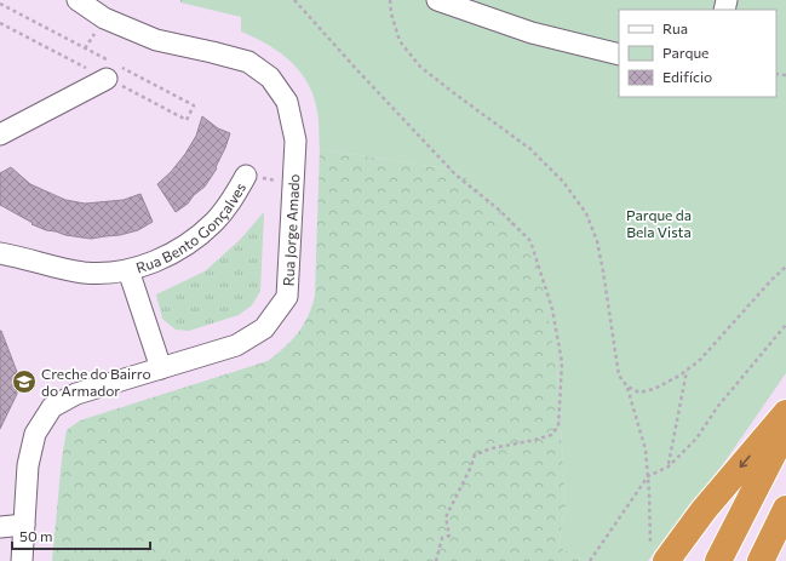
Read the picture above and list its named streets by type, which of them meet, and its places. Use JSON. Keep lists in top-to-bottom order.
{
  "streets": {
    "street": ["Rua Bento Gonçalves", "Rua Jorge Amado"]
  },
  "crossings": [
    ["Rua Bento Gonçalves", "Rua Jorge Amado"]
  ],
  "parks": ["Parque da Bela Vista"],
  "places": {
    "school or university": ["Creche do Bairro do Armador"]
  },
  "legend": ["Rua", "Parque", "Edifício"],
  "scale_bar": "50 m"
}
